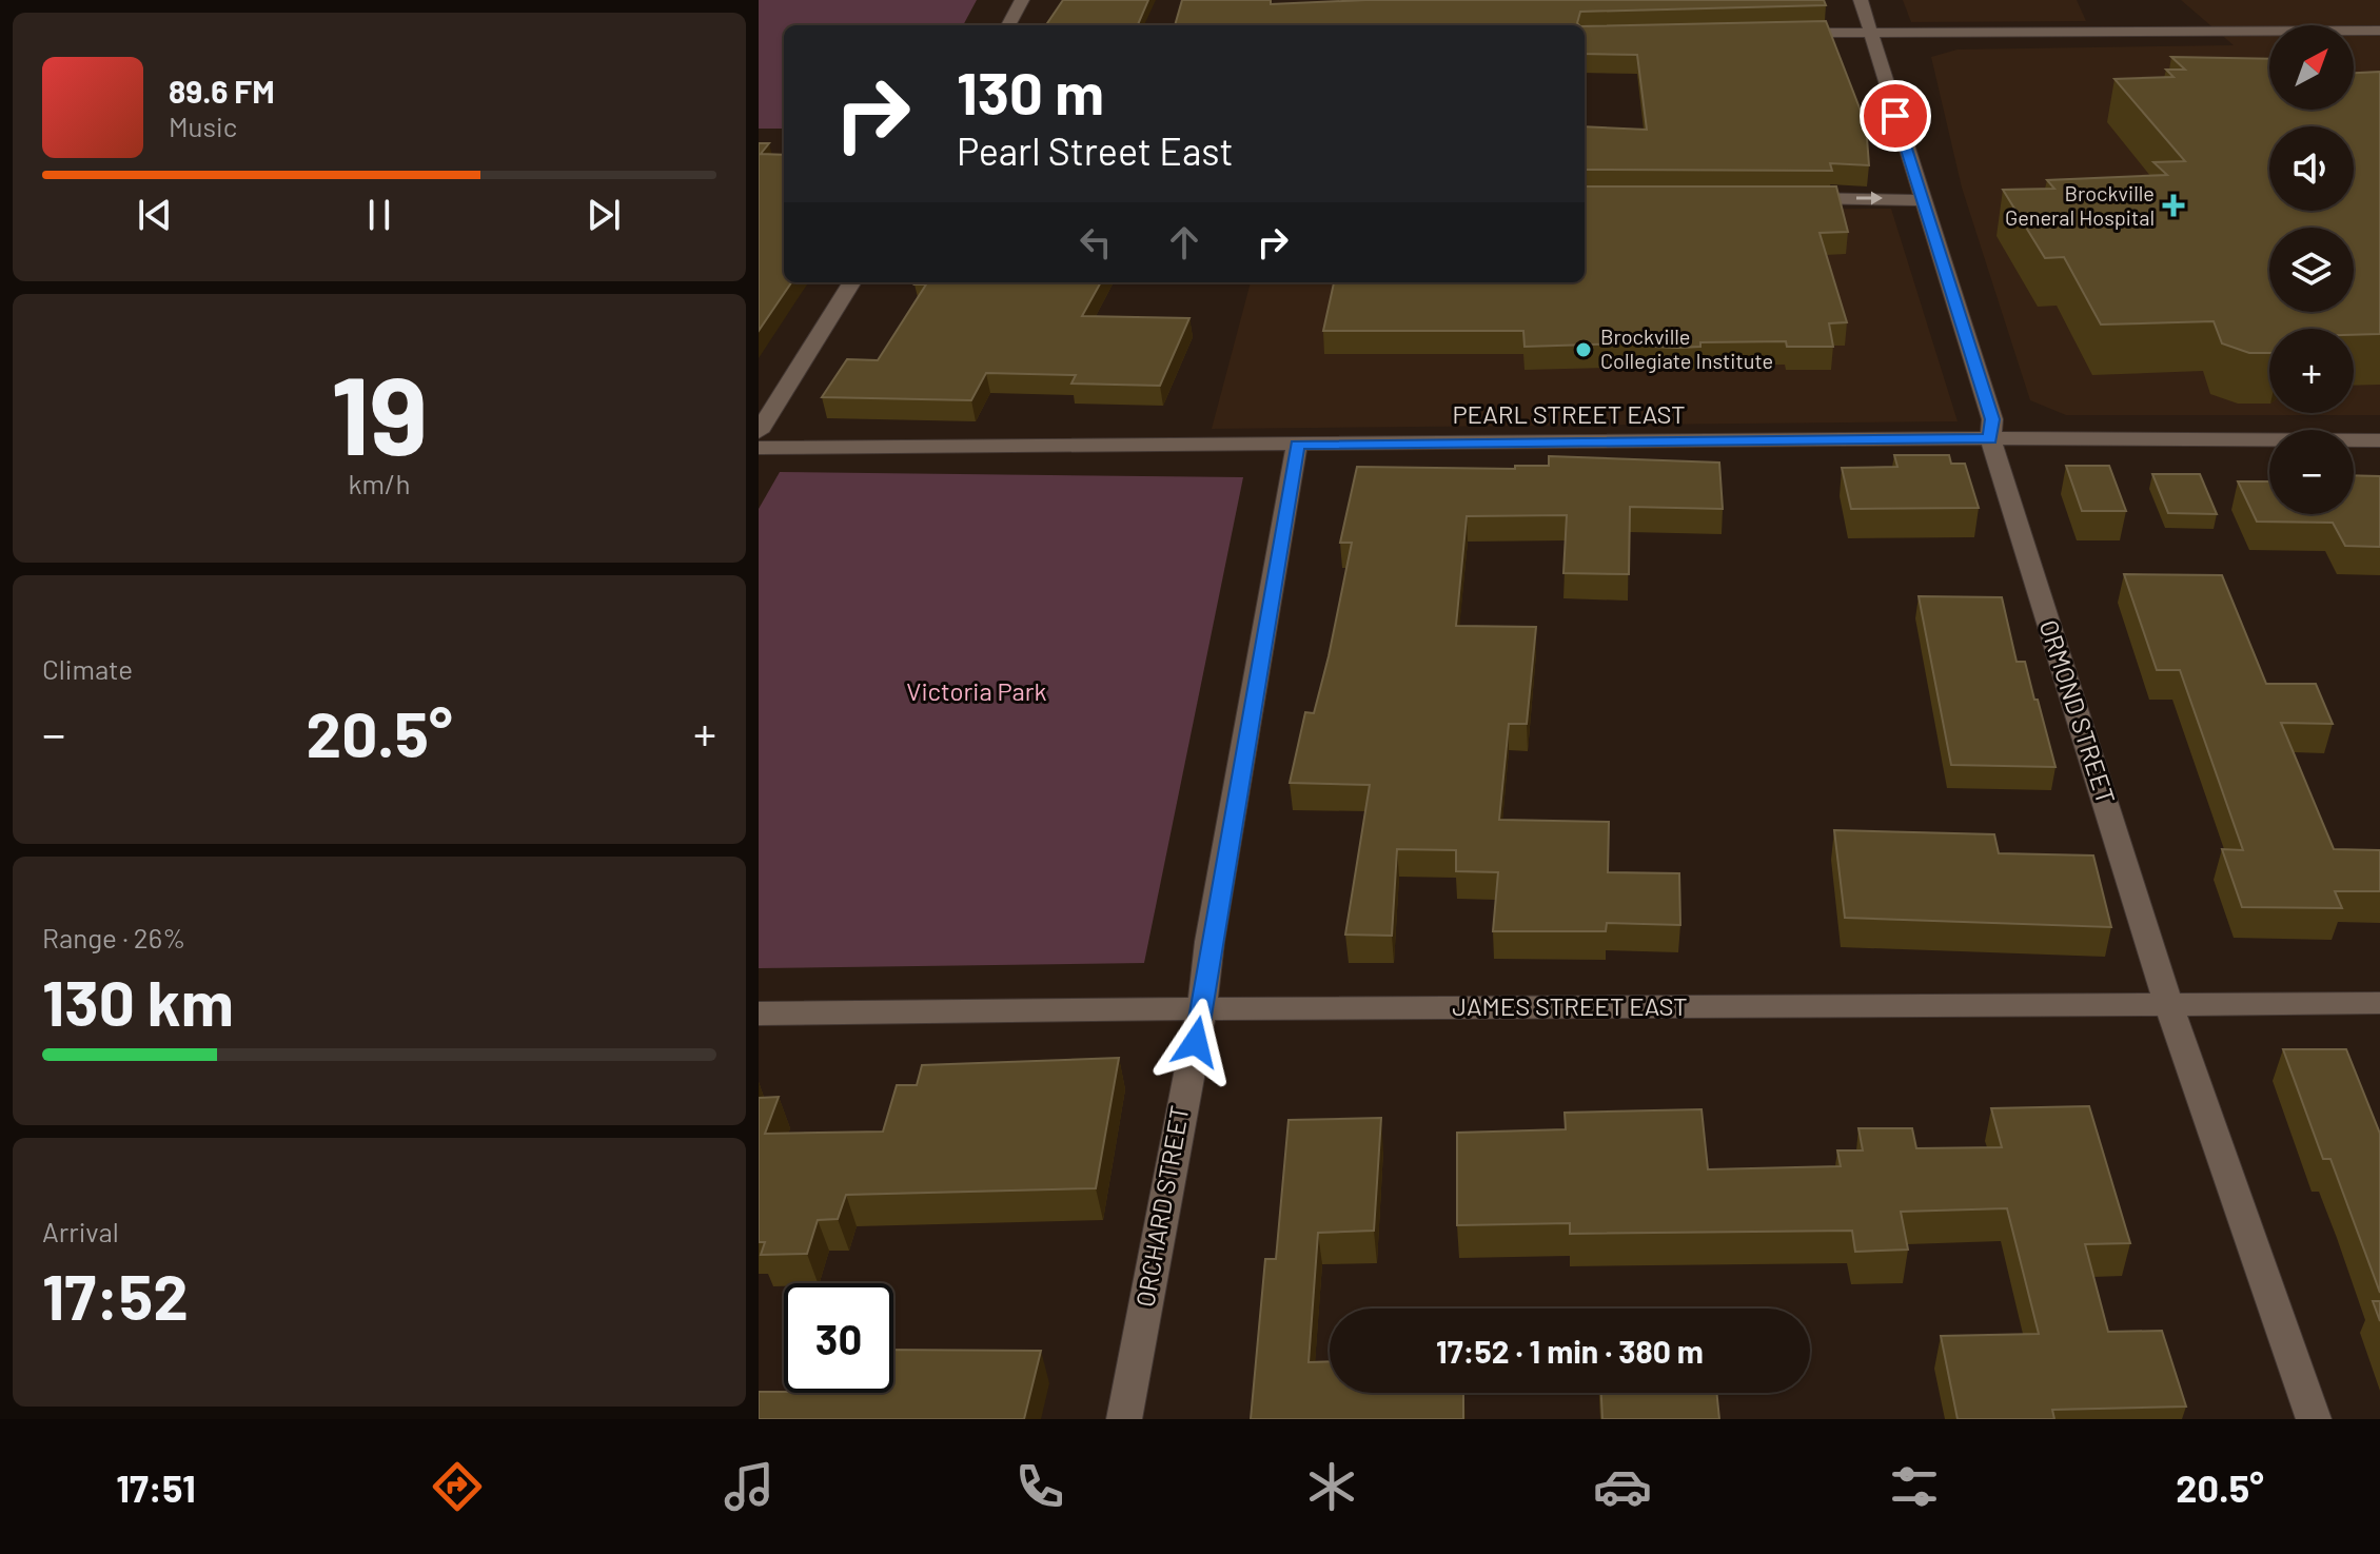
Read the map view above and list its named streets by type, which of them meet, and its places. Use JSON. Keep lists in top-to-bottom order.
{
  "streets": {
    "street": [
      "PEARL STREET EAST",
      "ORMOND STREET",
      "JAMES STREET EAST",
      "ORCHARD STREET"
    ]
  },
  "crossings": [
    ["PEARL STREET EAST", "ORMOND STREET"],
    ["PEARL STREET EAST", "ORCHARD STREET"],
    ["ORMOND STREET", "JAMES STREET EAST"],
    ["JAMES STREET EAST", "ORCHARD STREET"]
  ],
  "parks": ["Victoria Park"],
  "places": {
    "health": ["Brockville General Hospital"],
    "other": ["Brockville Collegiate Institute"]
  },
  "north": "top right",
  "page": {
    "map_buttons": ["+", "−"],
    "turn": ["130 m", "Pearl Street East"],
    "song": ["89.6 FM", "Music"],
    "tile": [
      ["19", "km/h"],
      "Climate",
      ["Range · 26%", "130 km"],
      ["Arrival", "17:52"]
    ],
    "heat": ["−", "20.5°", "+"],
    "limit": "30",
    "trip": "17:52 · 1 min · 380 m",
    "tabs": ["17:51", "20.5°"]
  }
}
